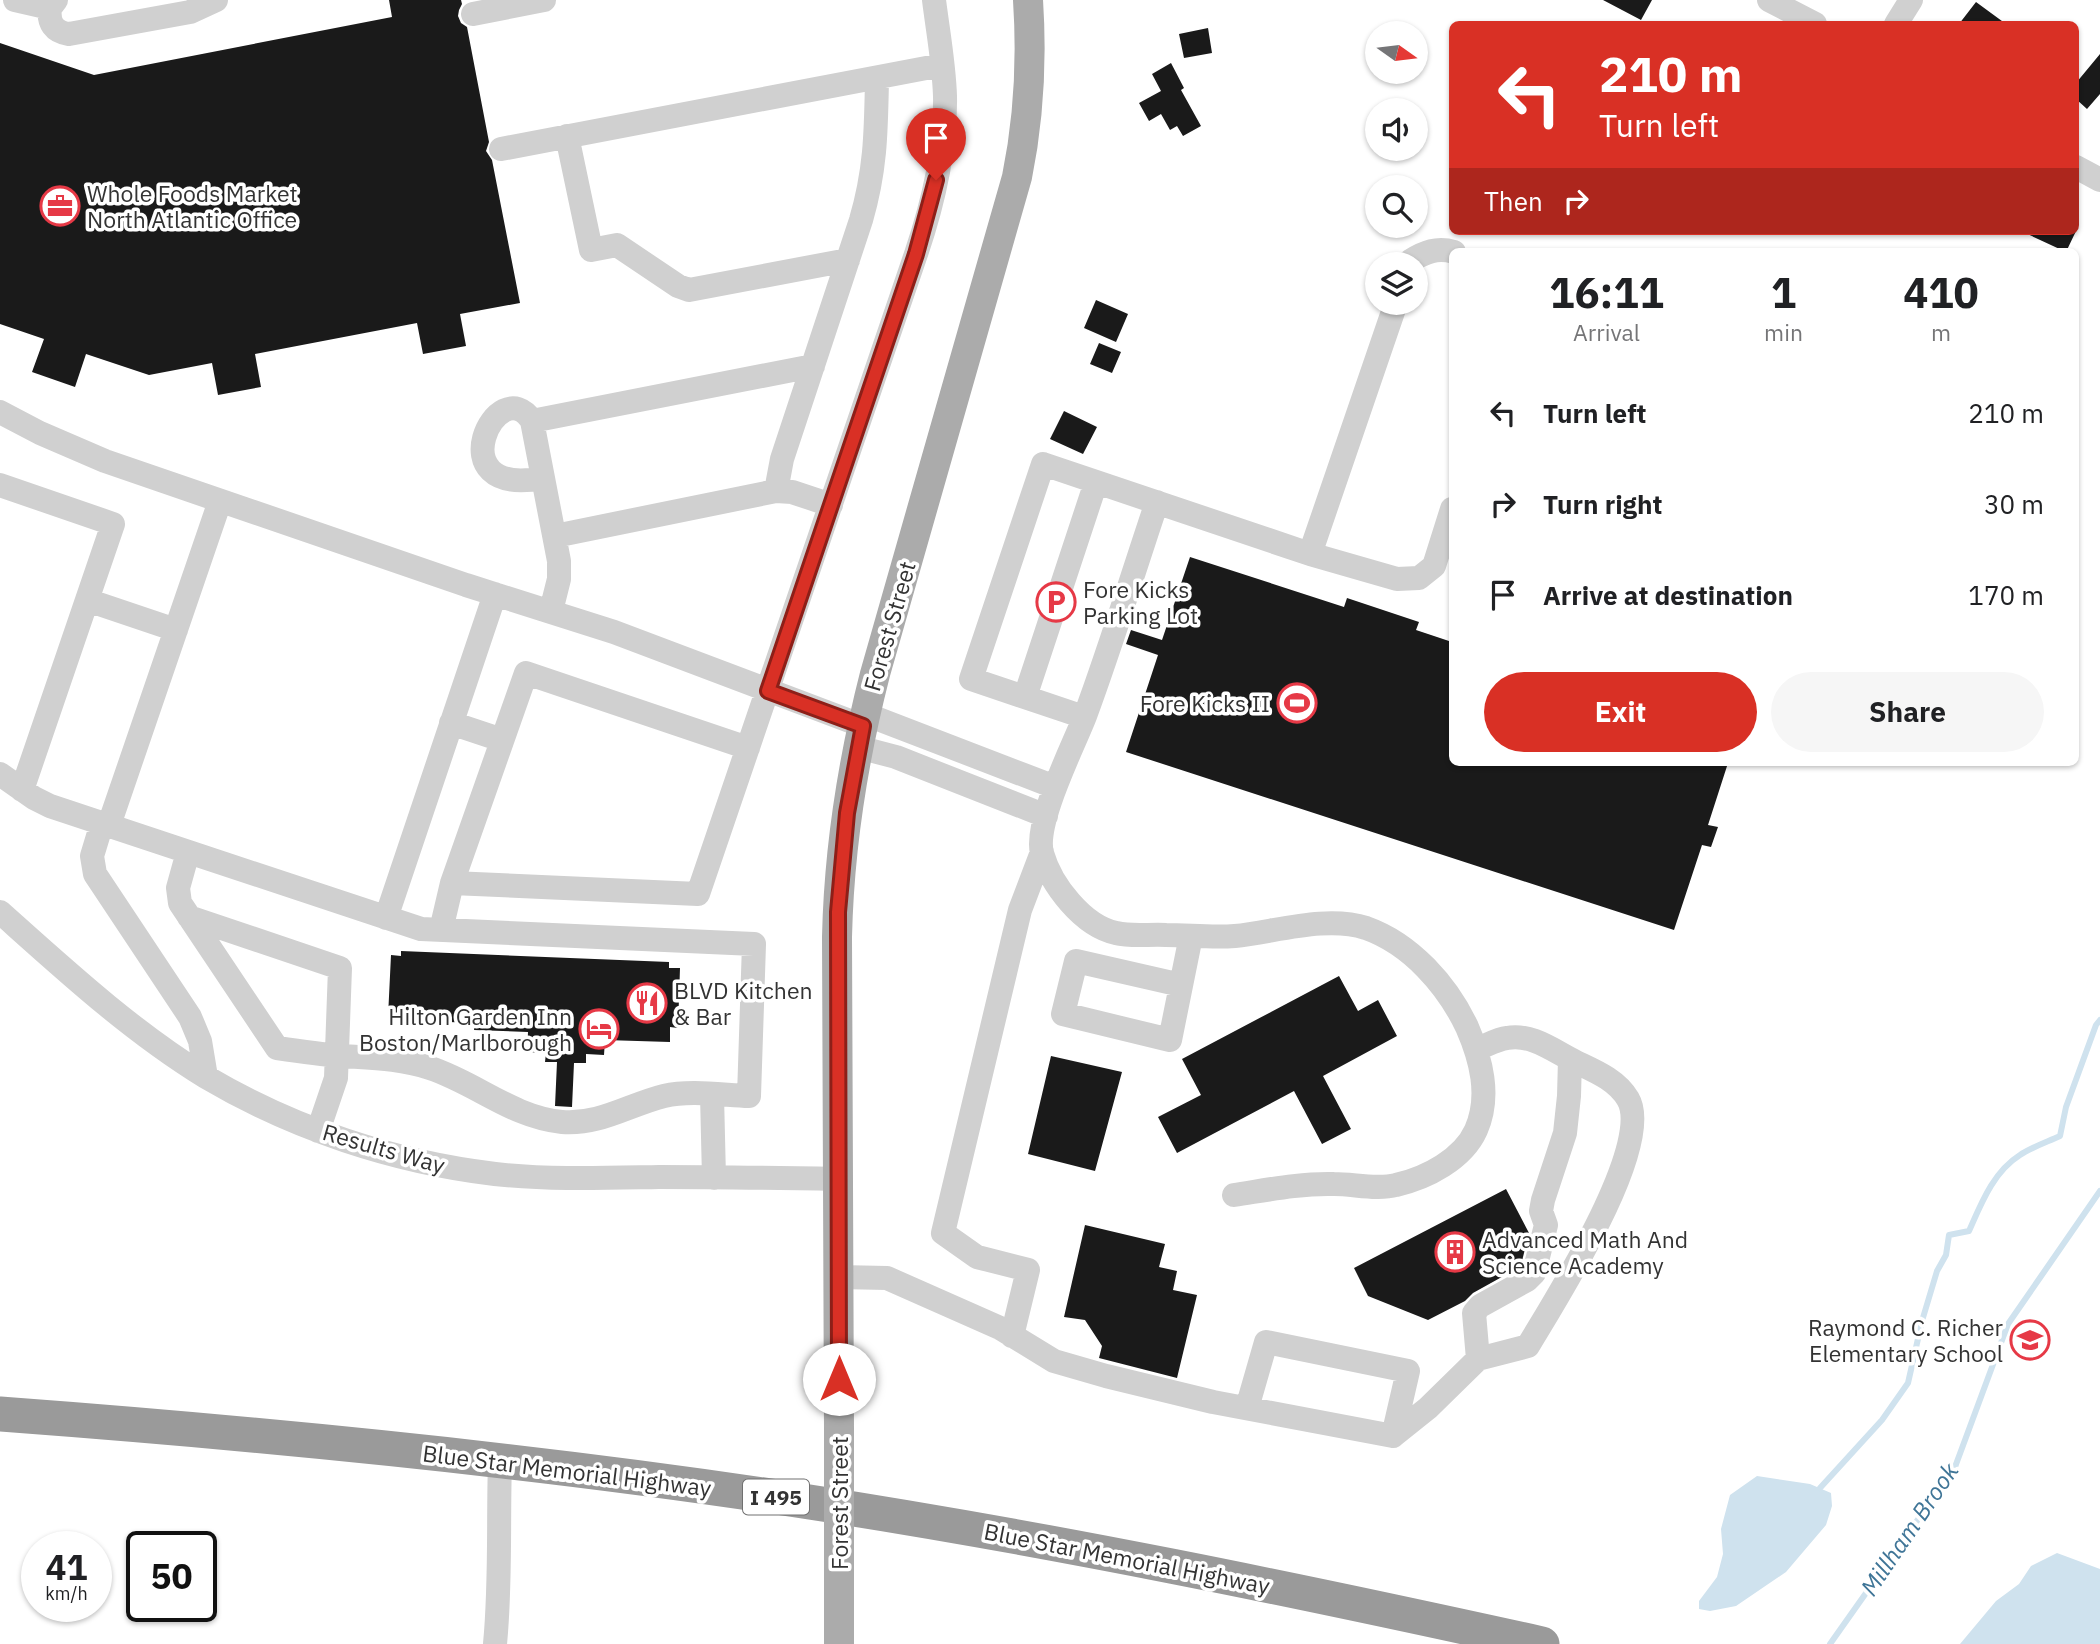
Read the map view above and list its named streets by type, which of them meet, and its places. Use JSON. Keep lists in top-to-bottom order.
{
  "streets": {
    "highway": ["Blue Star Memorial Highway", "I 495"],
    "main road": ["Forest Street"],
    "street": ["Results Way"]
  },
  "crossings": [
    ["Forest Street", "Results Way"]
  ],
  "water": ["Millham Brook"],
  "places": {
    "office": ["Whole Foods Market North Atlantic Office"],
    "parking": ["Fore Kicks Parking Lot"],
    "sports": ["Fore Kicks II"],
    "restaurant": ["BLVD Kitchen & Bar"],
    "hotel": ["Hilton Garden Inn Boston/Marlborough"],
    "building": ["Advanced Math And Science Academy"],
    "school or university": ["Raymond C. Richer Elementary School"]
  },
  "north": "right",
  "page": {
    "turn": ["210 m", "Turn left"],
    "then": "Then",
    "eta": [
      "16:11",
      "Arrival",
      "1",
      "min",
      "410",
      "m"
    ],
    "list": [
      {
        "name": "Turn left",
        "value": "210 m"
      },
      {
        "name": "Turn right",
        "value": "30 m"
      },
      {
        "name": "Arrive at destination",
        "value": "170 m"
      }
    ],
    "buttons": ["Exit", "Share"],
    "speed": "41 km/h",
    "limit": "50"
  }
}
